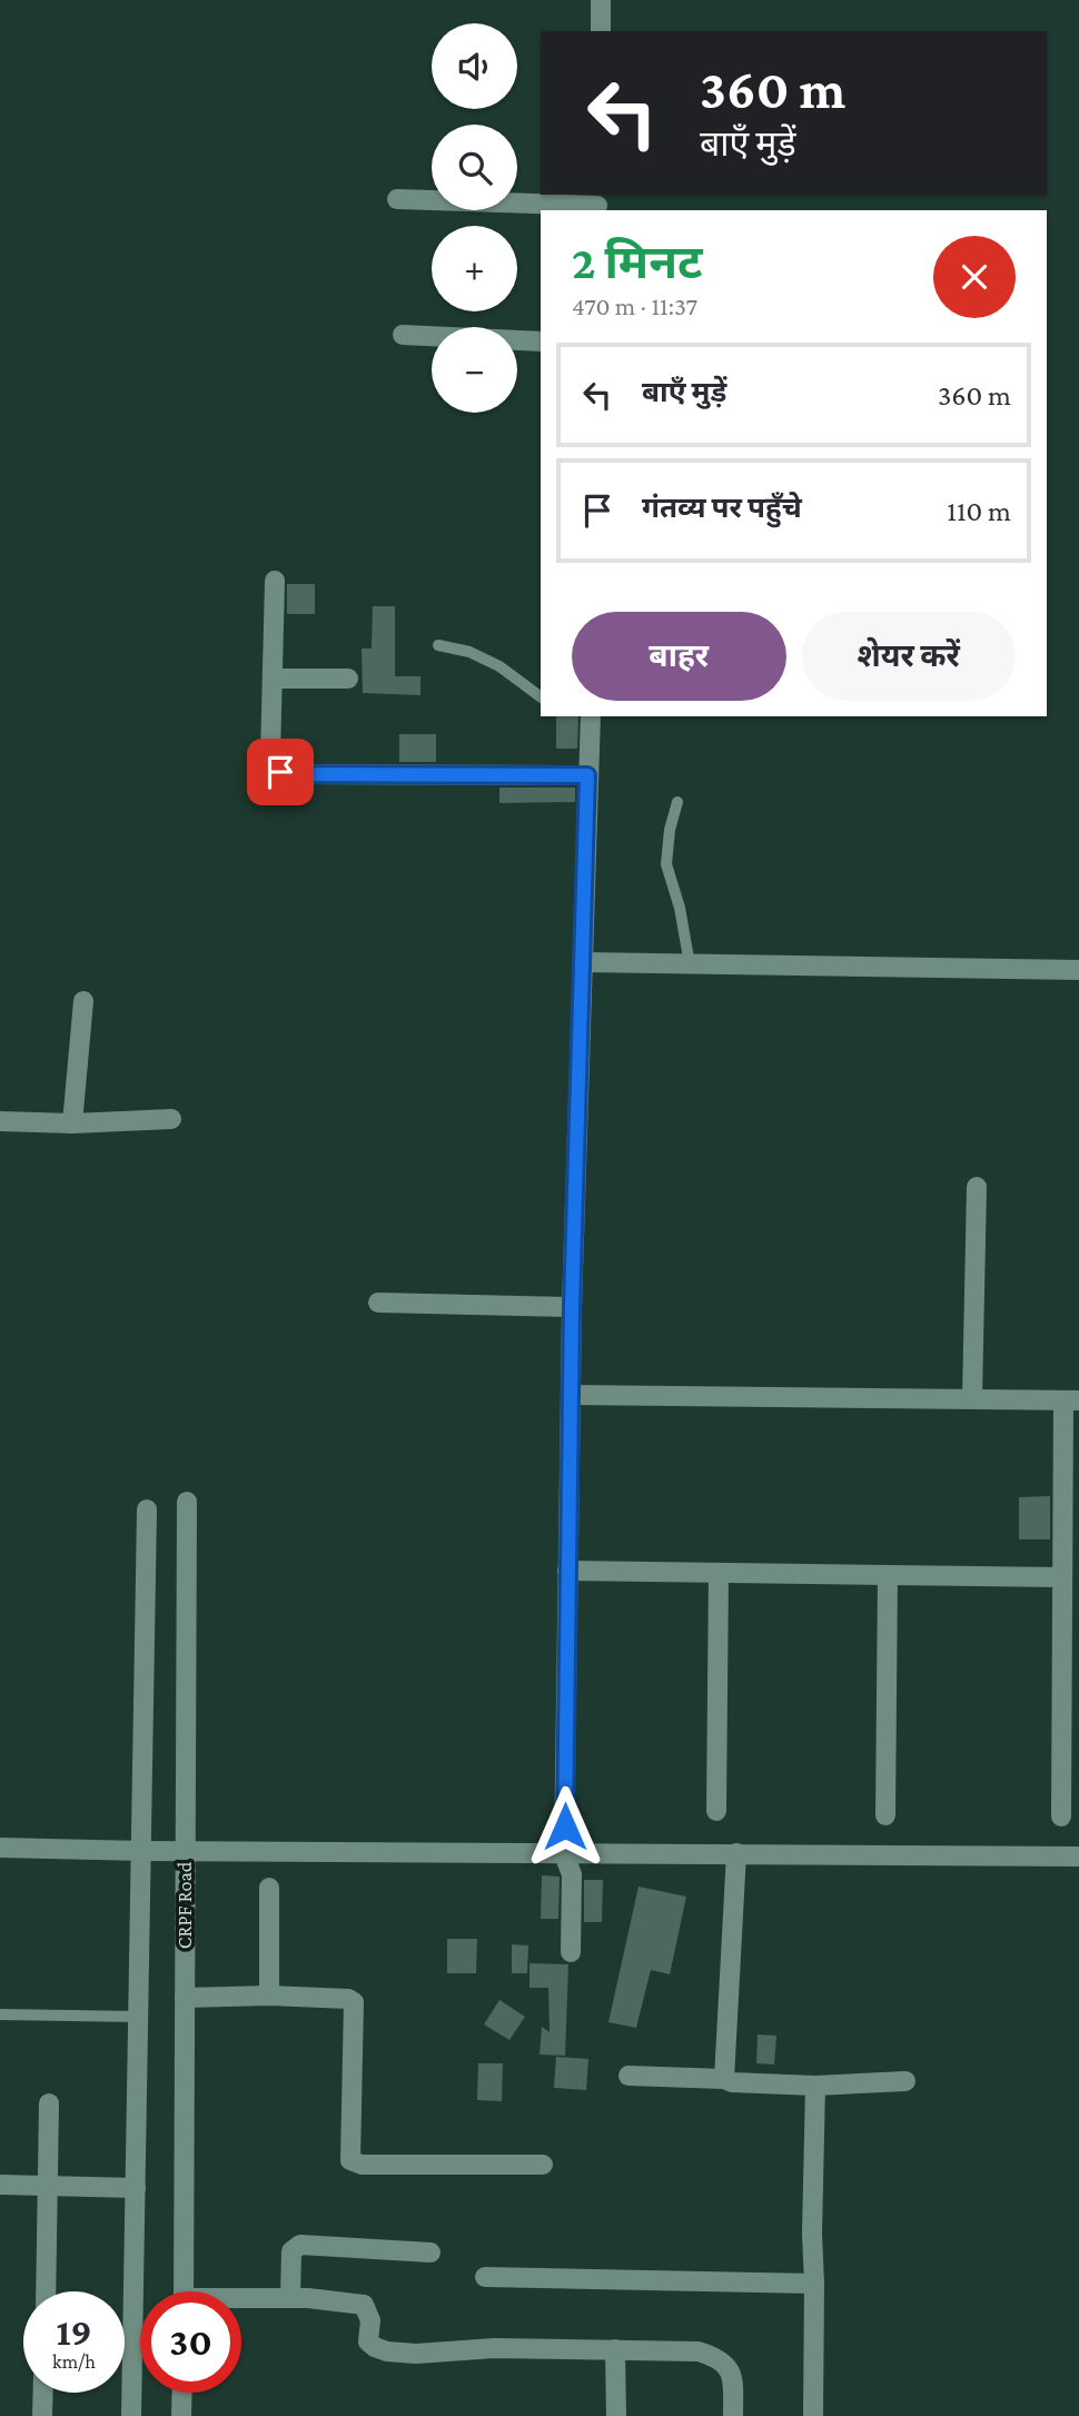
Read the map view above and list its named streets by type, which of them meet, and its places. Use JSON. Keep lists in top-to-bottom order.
{
  "streets": {
    "street": ["CRPF Road"]
  },
  "page": {
    "map_buttons": ["+", "−"],
    "turn": ["360 m", "बाएँ मुड़ें"],
    "heading": ["2 मिनट", "470 m · 11:37"],
    "list": [
      {
        "name": "बाएँ मुड़ें",
        "value": "360 m"
      },
      {
        "name": "गंतव्य पर पहुँचे",
        "value": "110 m"
      }
    ],
    "buttons": ["बाहर", "शेयर करें"],
    "speed": "19 km/h",
    "limit": "30"
  }
}
